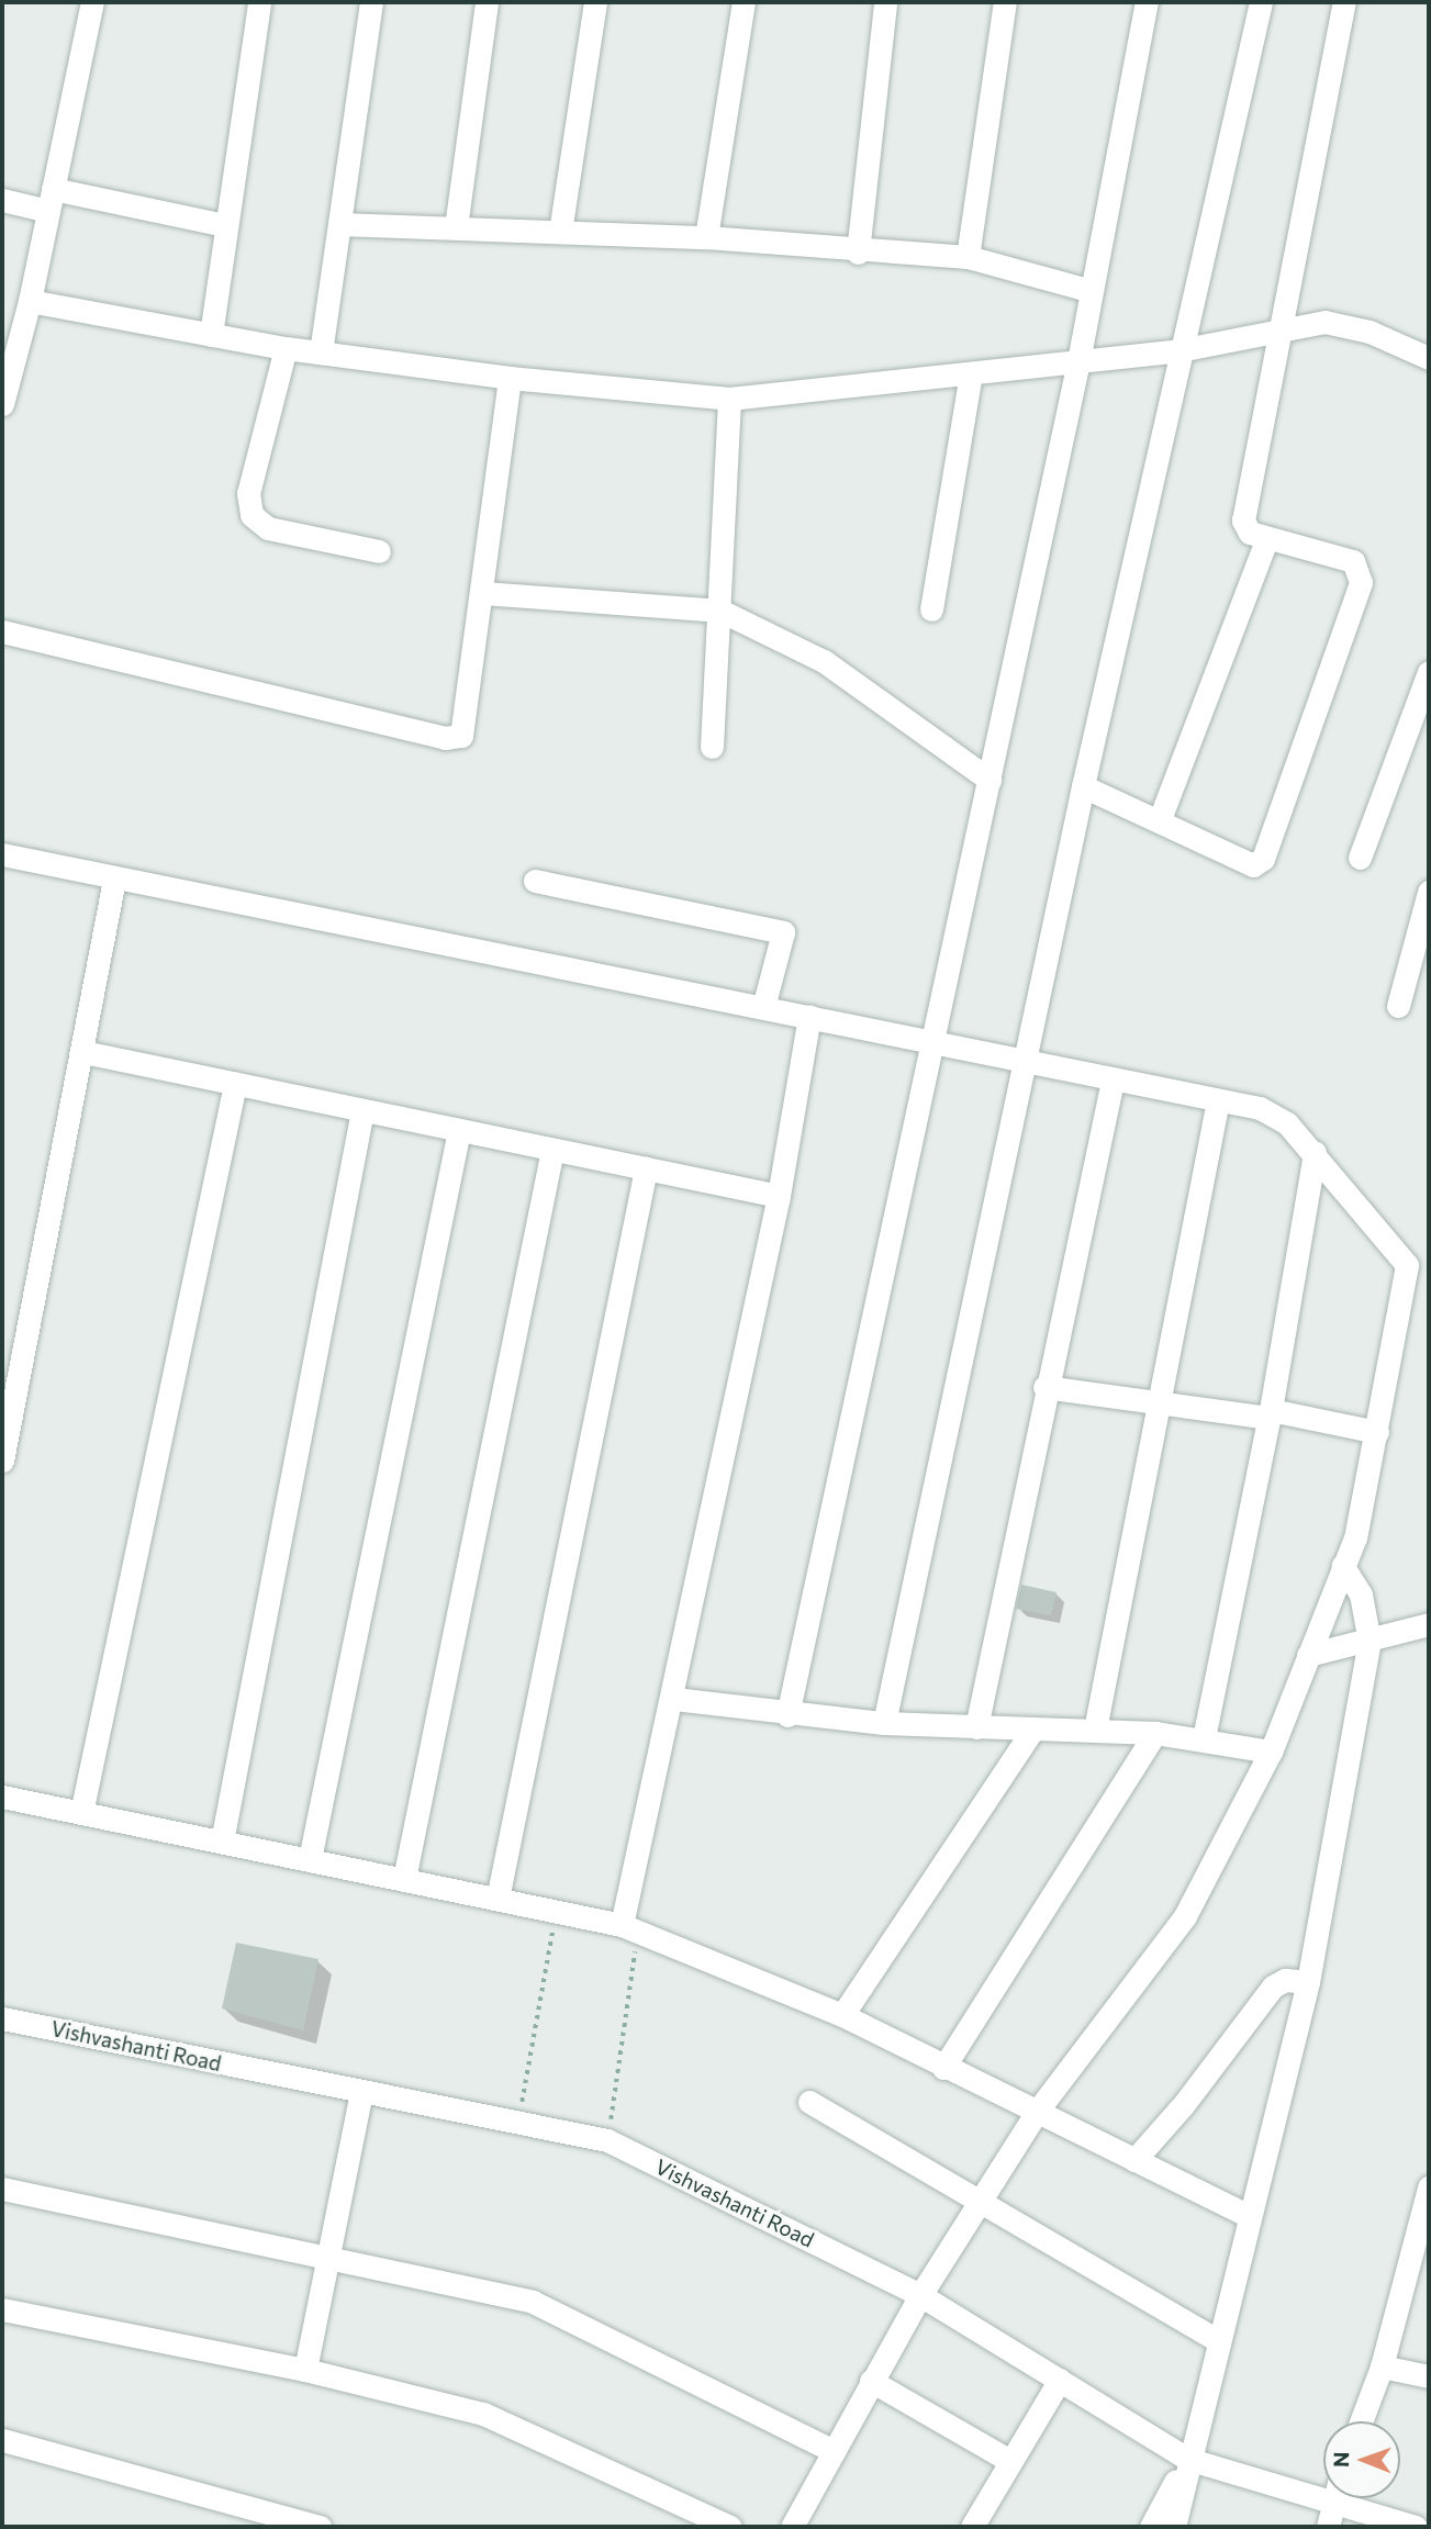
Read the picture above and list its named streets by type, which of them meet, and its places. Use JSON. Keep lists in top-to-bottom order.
{
  "streets": {
    "street": ["Vishvashanti Road"]
  },
  "north": "left"
}
